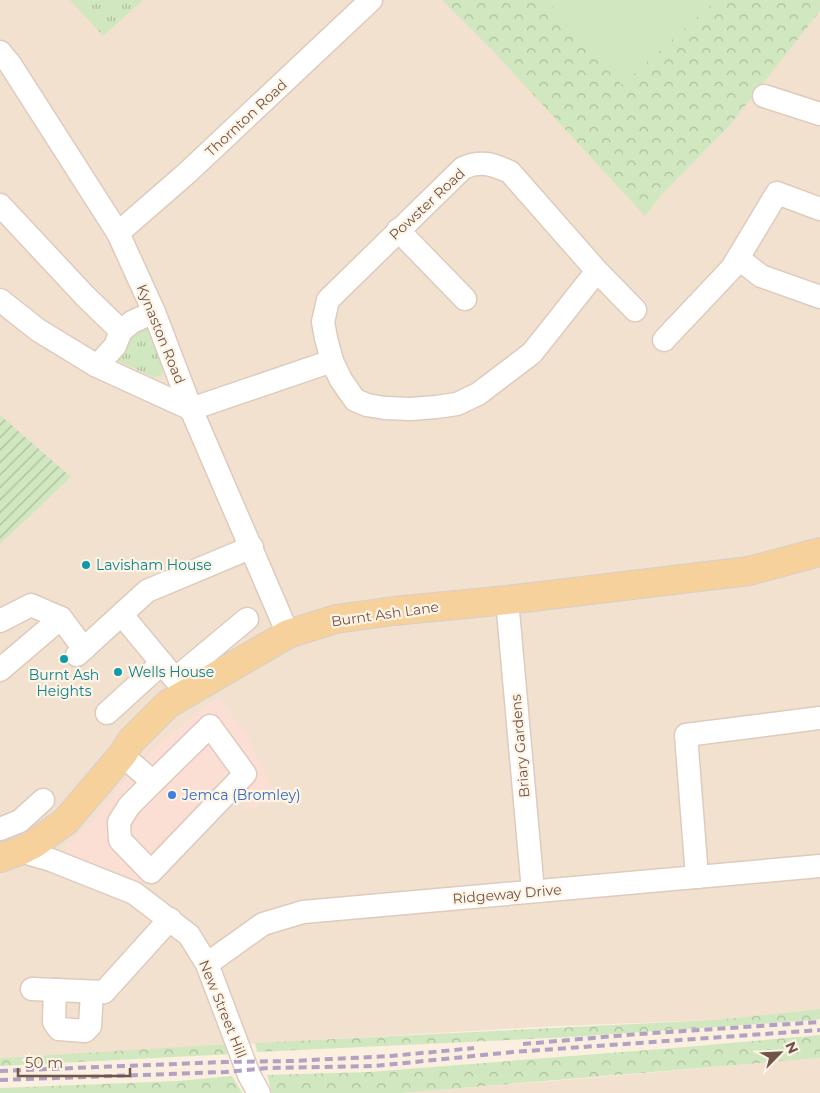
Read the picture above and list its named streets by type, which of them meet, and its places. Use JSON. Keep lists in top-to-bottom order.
{
  "streets": {
    "main road": ["Burnt Ash Lane"],
    "street": [
      "Thornton Road",
      "Powster Road",
      "Kynaston Road",
      "Briary Gardens",
      "Ridgeway Drive",
      "New Street Hill"
    ]
  },
  "crossings": [
    ["Thornton Road", "Kynaston Road"],
    ["Kynaston Road", "Burnt Ash Lane"],
    ["Burnt Ash Lane", "Briary Gardens"],
    ["Burnt Ash Lane", "New Street Hill"],
    ["Briary Gardens", "Ridgeway Drive"],
    ["Ridgeway Drive", "New Street Hill"]
  ],
  "places": [
    "Lavisham House",
    "Burnt Ash Heights",
    "Wells House",
    "Jemca (Bromley)"
  ],
  "scale_bar": "50 m",
  "north": "top right"
}
